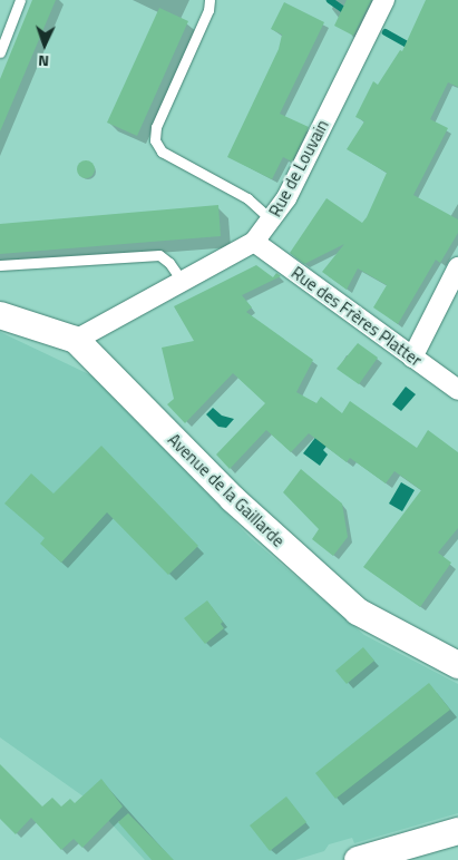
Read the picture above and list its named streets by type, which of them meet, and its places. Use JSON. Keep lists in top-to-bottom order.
{
  "streets": {
    "street": ["Rue de Louvain", "Rue des Frères Platter", "Avenue de la Gaillarde"]
  },
  "crossings": [
    ["Rue de Louvain", "Rue des Frères Platter"],
    ["Rue de Louvain", "Avenue de la Gaillarde"]
  ],
  "north": "bottom"
}
